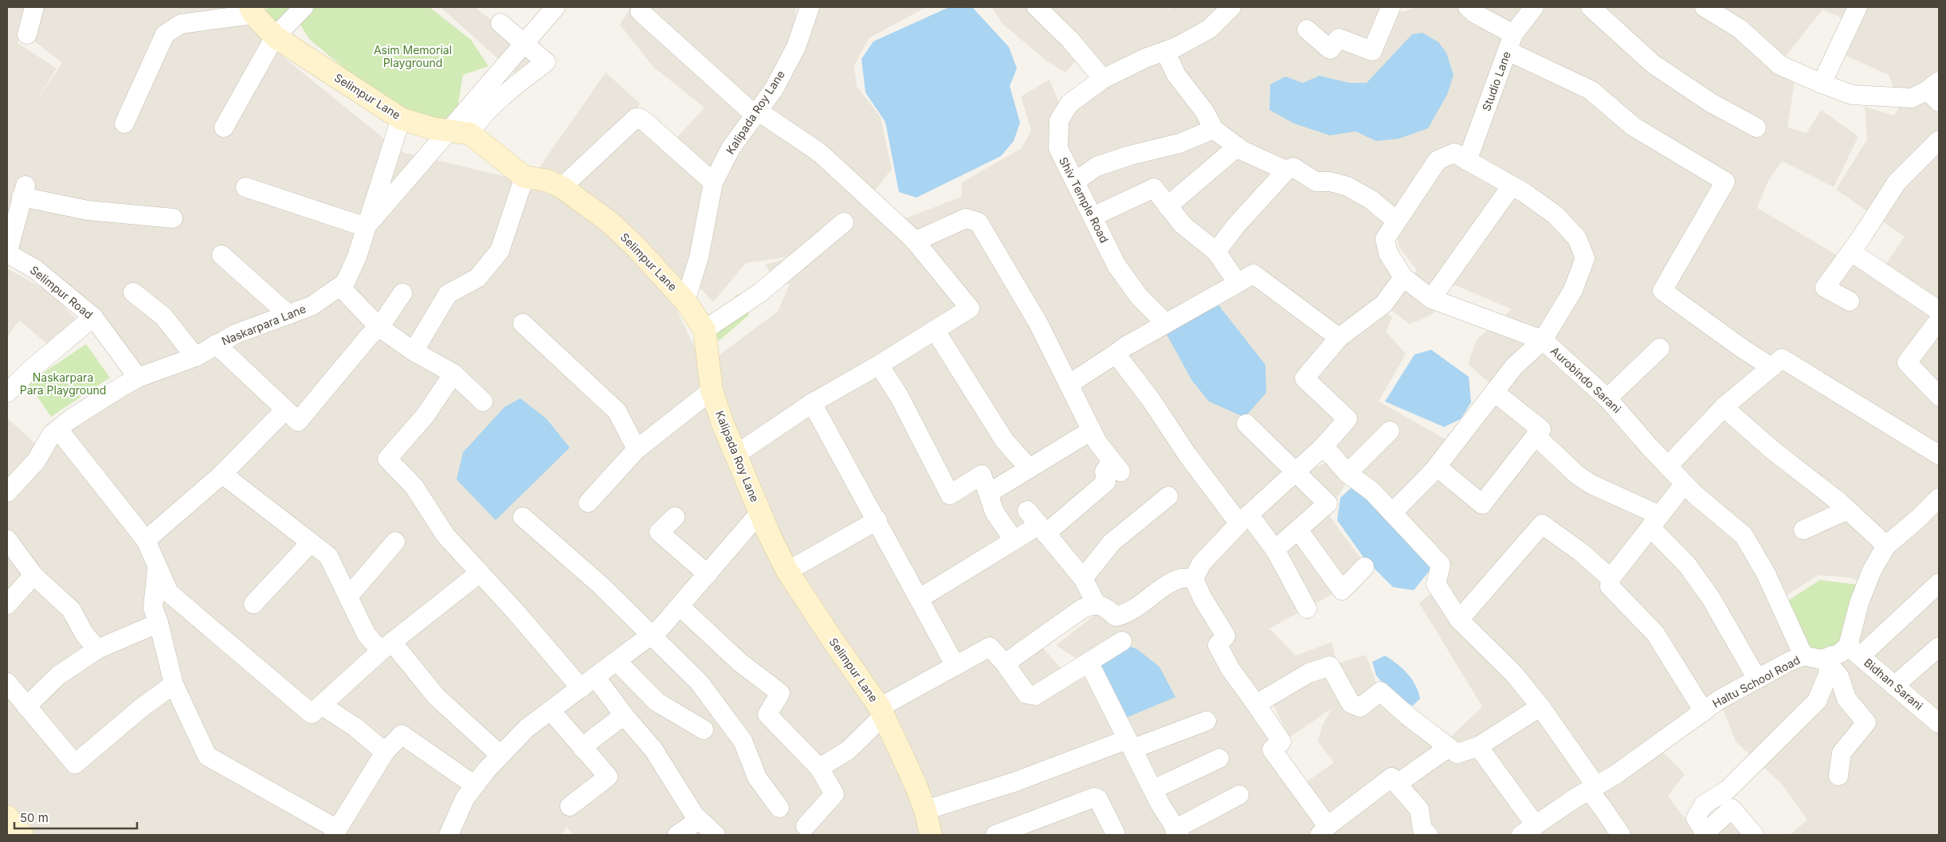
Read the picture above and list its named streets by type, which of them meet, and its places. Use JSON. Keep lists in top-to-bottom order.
{
  "streets": {
    "street": [
      "Studio Lane",
      "Selimpur Lane",
      "Kalipada Roy Lane",
      "Shiv Temple Road",
      "Selimpur Road",
      "Naskarpara Lane",
      "Aurobindo Sarani",
      "Haltu School Road",
      "Bidhan Sarani"
    ]
  },
  "crossings": [
    ["Studio Lane", "Aurobindo Sarani"],
    ["Selimpur Lane", "Kalipada Roy Lane"],
    ["Selimpur Lane", "Naskarpara Lane"],
    ["Selimpur Road", "Naskarpara Lane"],
    ["Aurobindo Sarani", "Haltu School Road"],
    ["Haltu School Road", "Bidhan Sarani"]
  ],
  "parks": ["Asim Memorial Playground", "Naskarpara Para Playground"],
  "scale_bar": "50 m"
}
